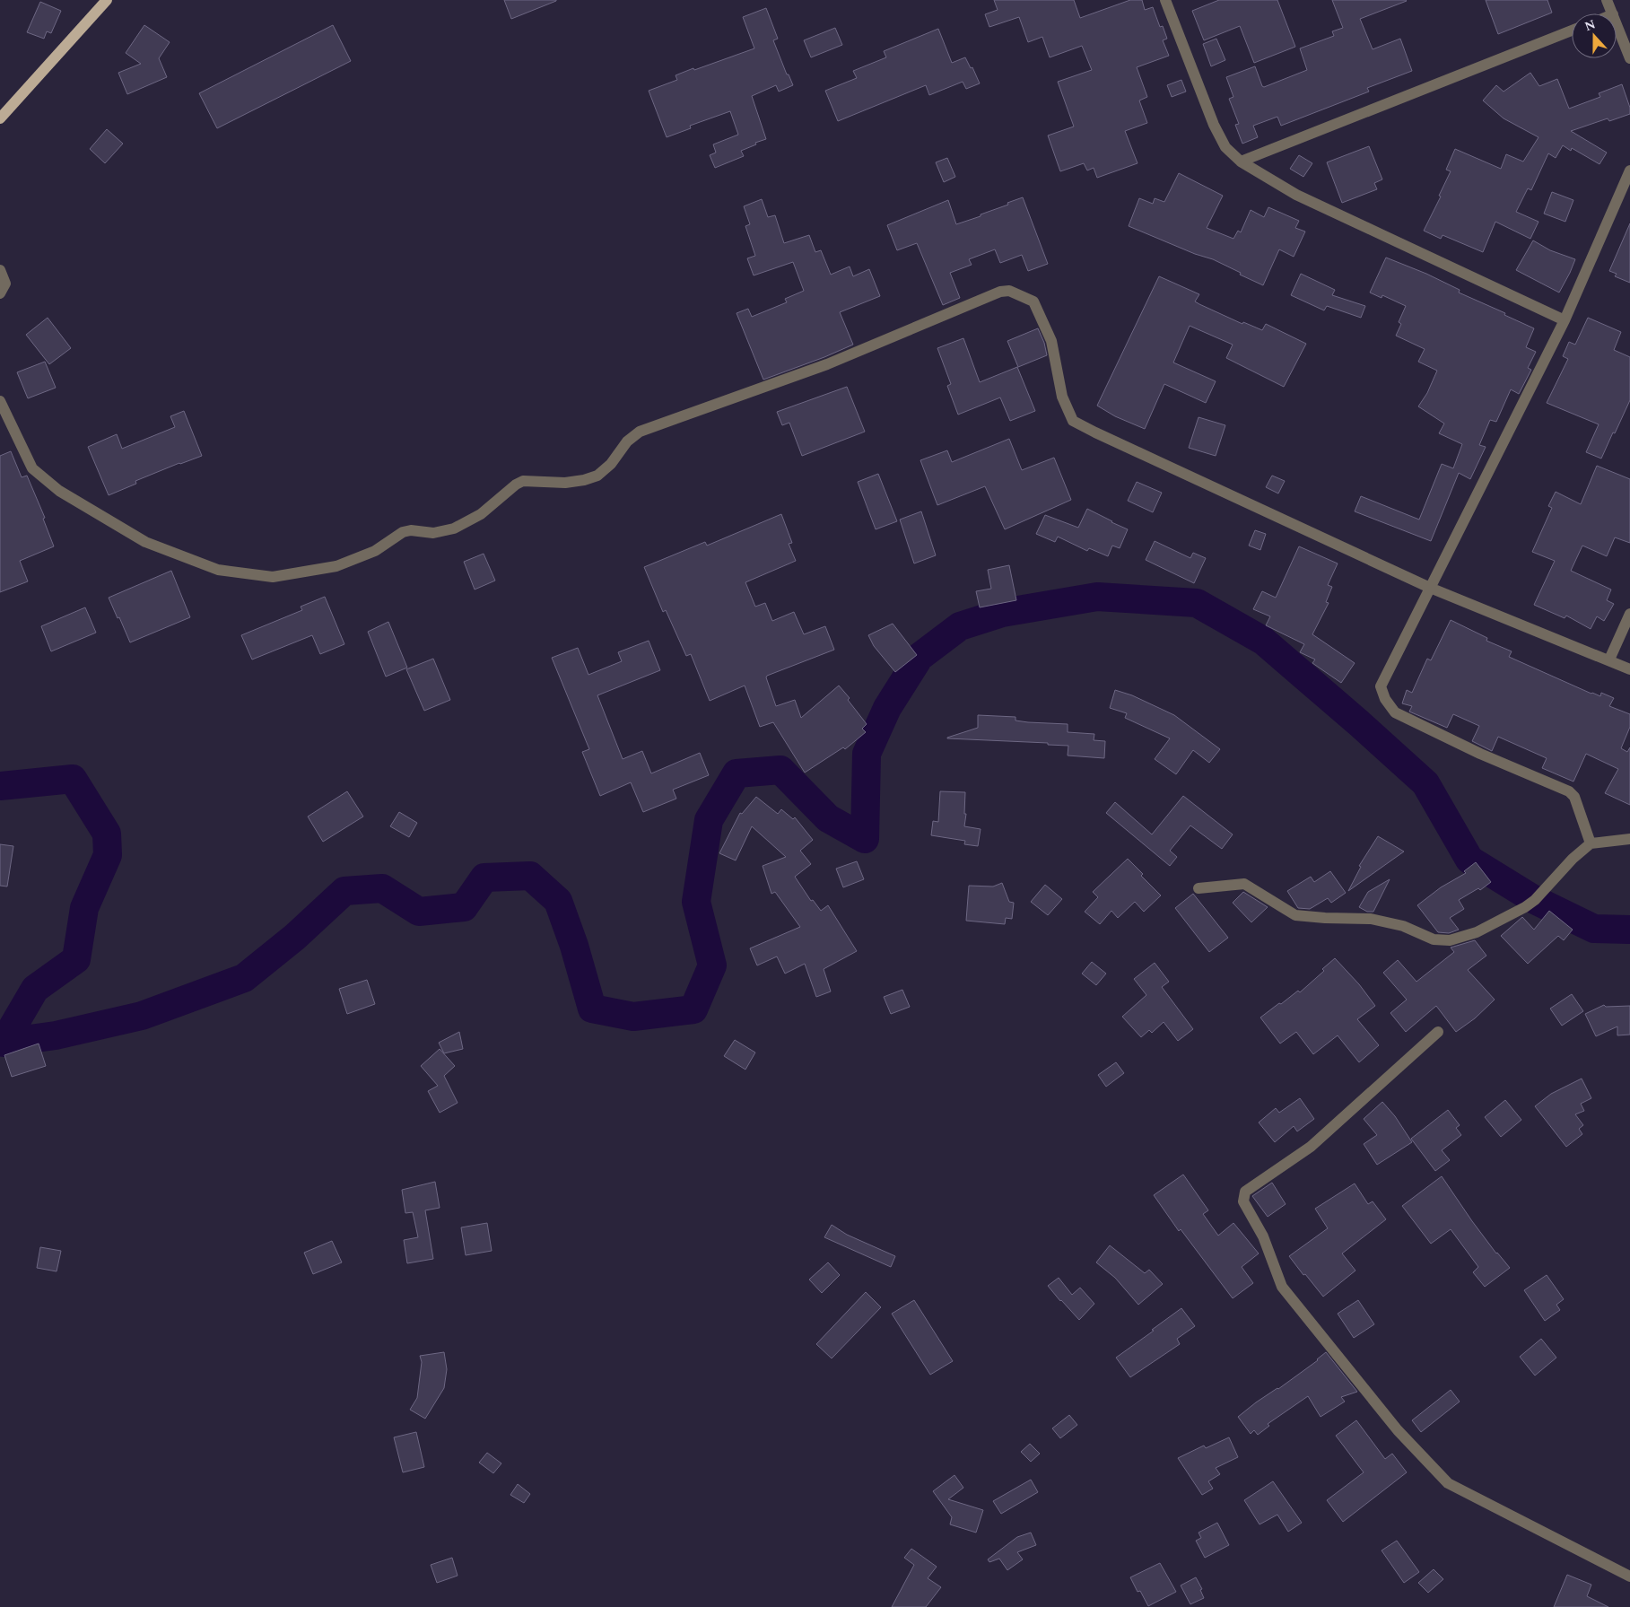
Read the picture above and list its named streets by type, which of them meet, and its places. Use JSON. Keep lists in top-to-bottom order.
{
  "north": "top"
}
